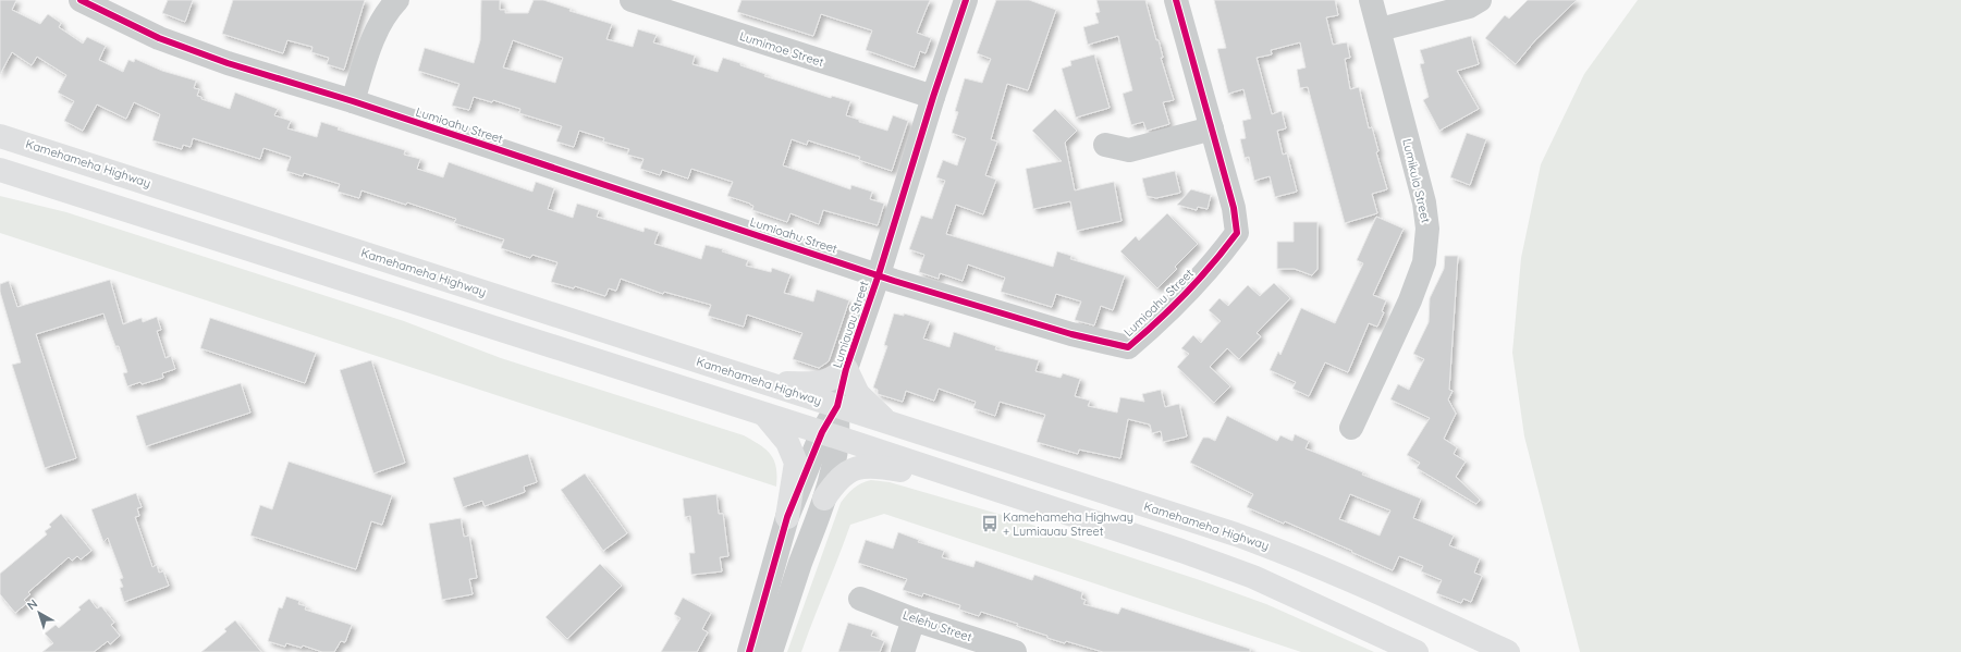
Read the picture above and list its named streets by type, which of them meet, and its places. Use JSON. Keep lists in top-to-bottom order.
{
  "streets": {
    "main road": ["Kamehameha Highway"],
    "street": [
      "Lumimoe Street",
      "Lumioahu Street",
      "Lumikula Street",
      "Lumiauau Street",
      "Lelehu Street"
    ]
  },
  "crossings": [
    ["Lumimoe Street", "Lumiauau Street"],
    ["Lumioahu Street", "Lumiauau Street"],
    ["Kamehameha Highway", "Lumiauau Street"]
  ],
  "places": {
    "bus stop": ["Kamehameha Highway + Lumiauau Street"]
  },
  "north": "top left"
}
